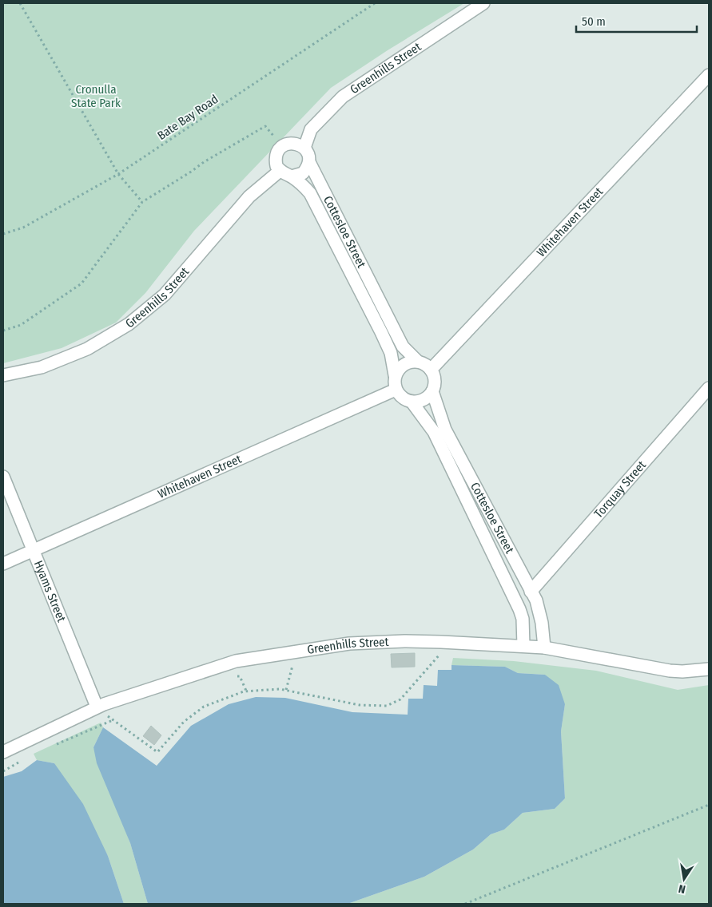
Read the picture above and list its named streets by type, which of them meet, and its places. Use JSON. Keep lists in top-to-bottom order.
{
  "streets": {
    "street": [
      "Greenhills Street",
      "Whitehaven Street",
      "Cottesloe Street",
      "Torquay Street",
      "Hyams Street"
    ],
    "path": ["Bate Bay Road"]
  },
  "crossings": [
    ["Greenhills Street", "Cottesloe Street"],
    ["Greenhills Street", "Hyams Street"],
    ["Whitehaven Street", "Cottesloe Street"],
    ["Whitehaven Street", "Hyams Street"],
    ["Cottesloe Street", "Torquay Street"]
  ],
  "parks": ["Cronulla State Park"],
  "scale_bar": "50 m",
  "north": "bottom"
}
